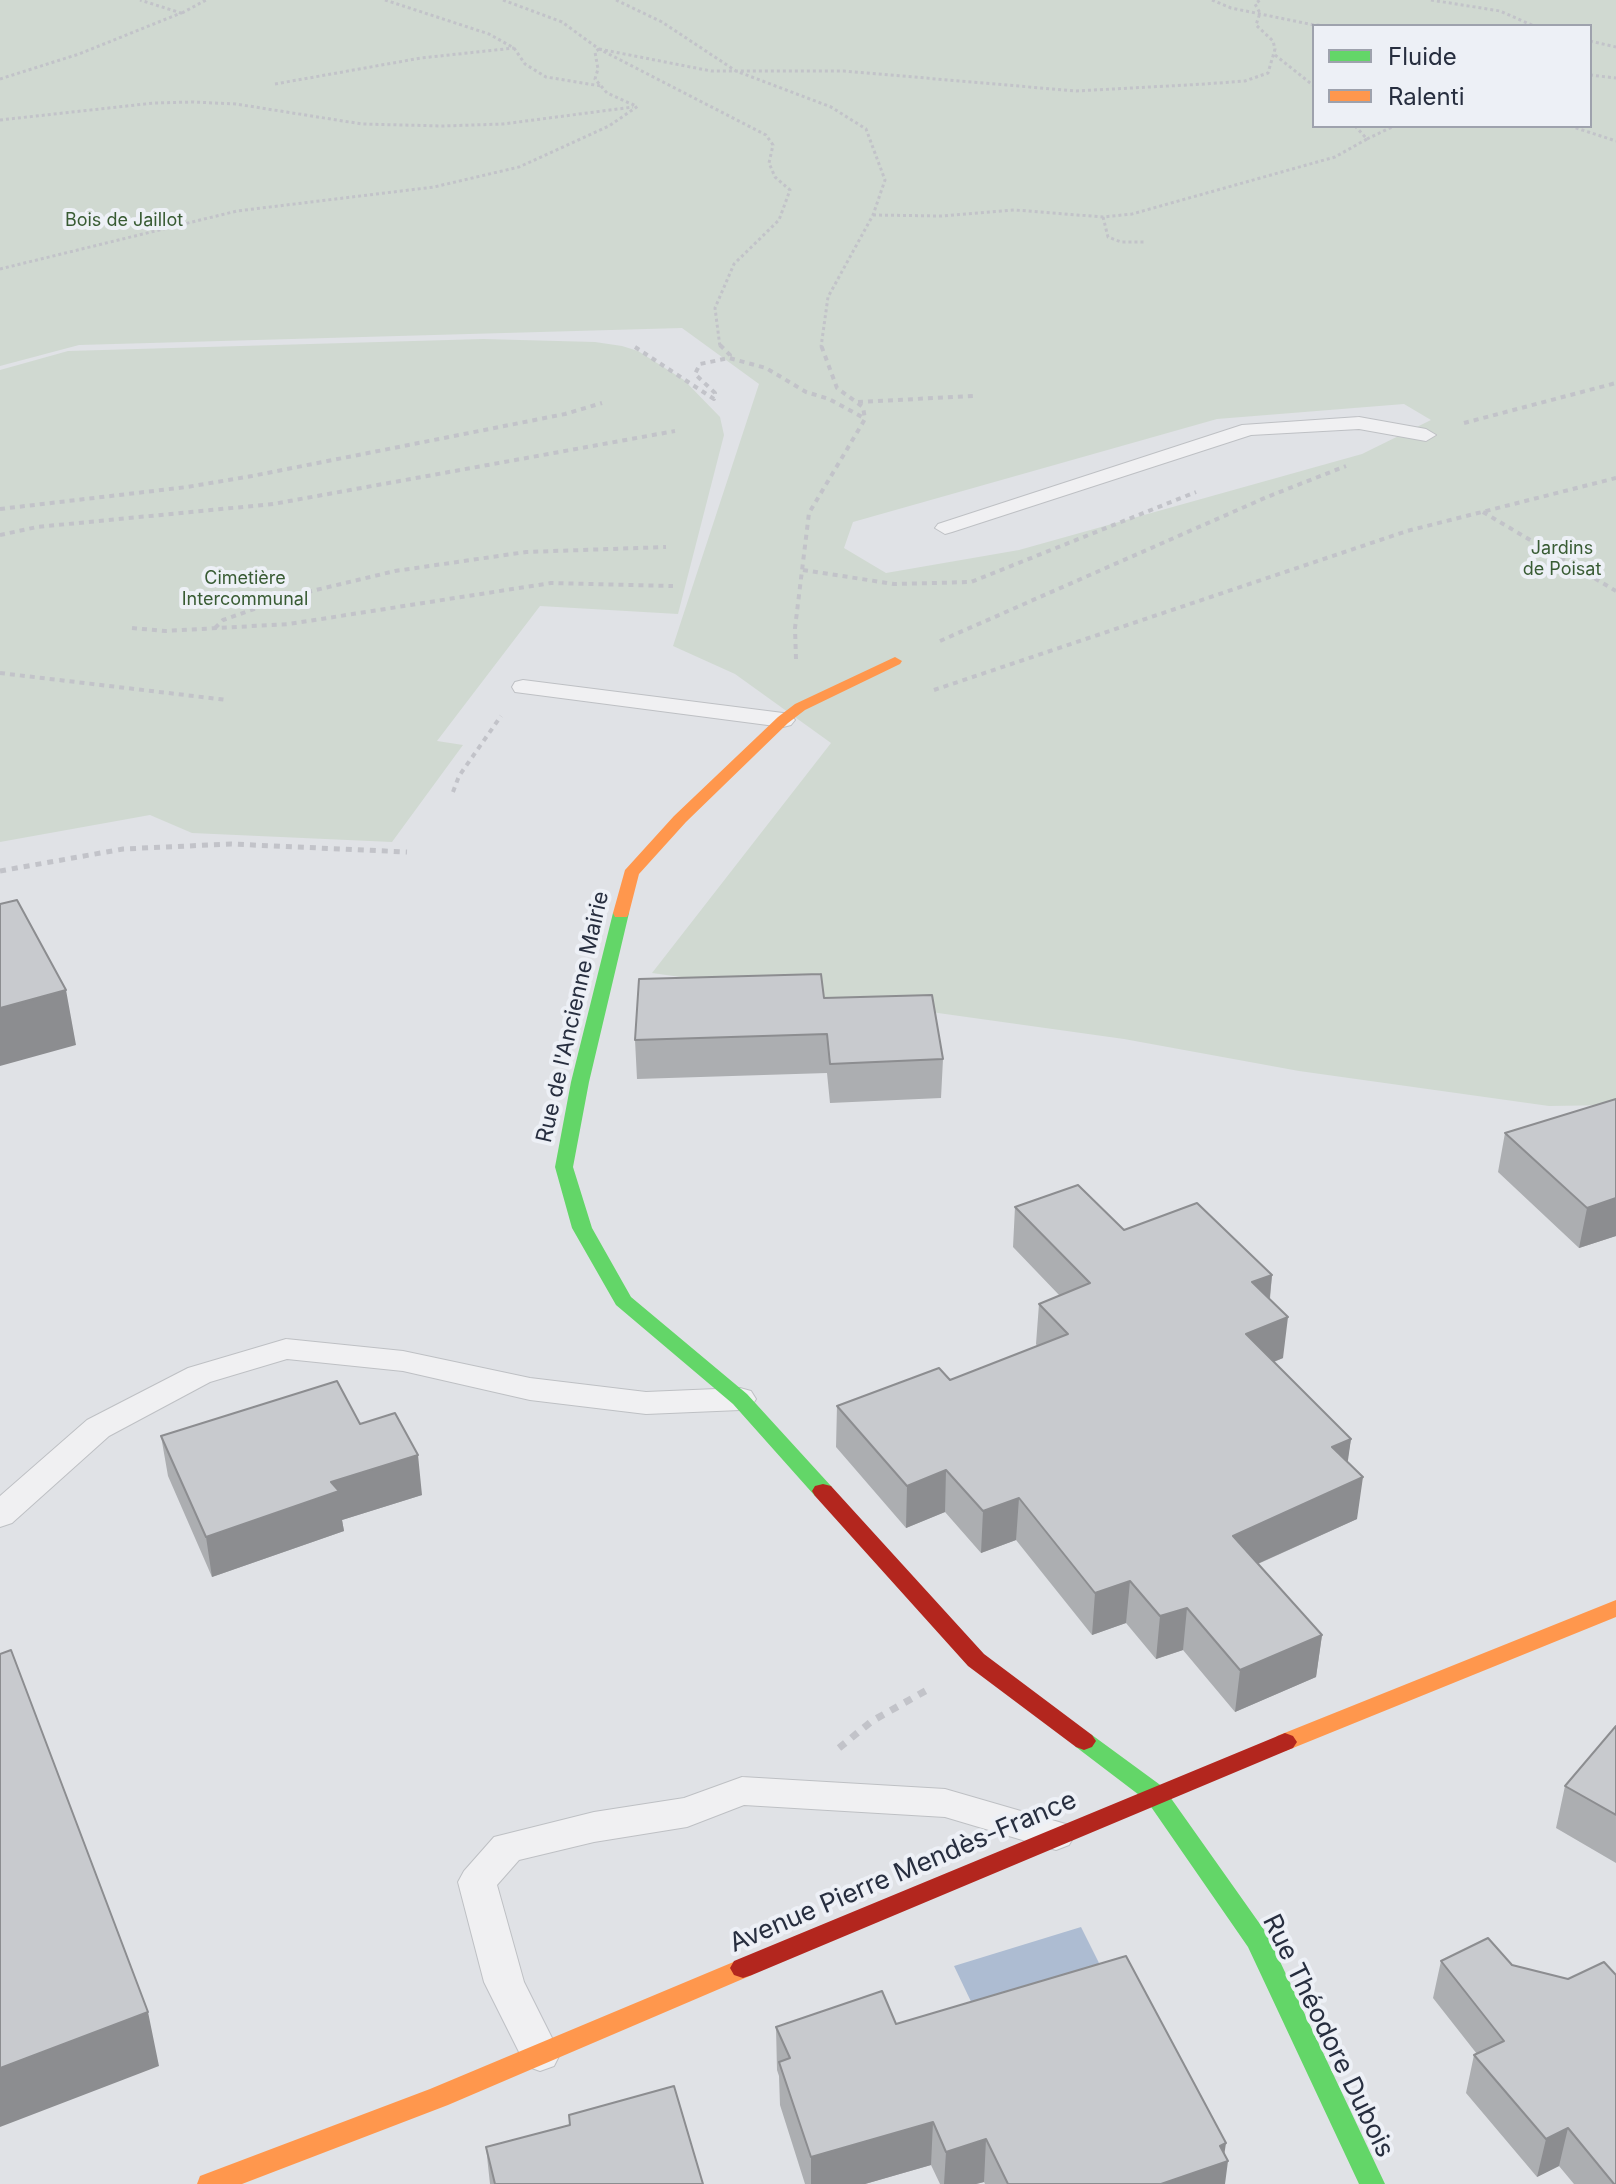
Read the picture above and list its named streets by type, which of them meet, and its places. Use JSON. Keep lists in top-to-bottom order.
{
  "streets": {
    "street": ["Rue de l'Ancienne Mairie", "Avenue Pierre Mendès-France", "Rue Théodore Dubois"]
  },
  "crossings": [
    ["Rue de l'Ancienne Mairie", "Avenue Pierre Mendès-France"],
    ["Rue de l'Ancienne Mairie", "Rue Théodore Dubois"],
    ["Avenue Pierre Mendès-France", "Rue Théodore Dubois"]
  ],
  "parks": ["Bois de Jaillot", "Jardins de Poisat", "Cimetière Intercommunal"],
  "legend": ["Fluide", "Ralenti"]
}
